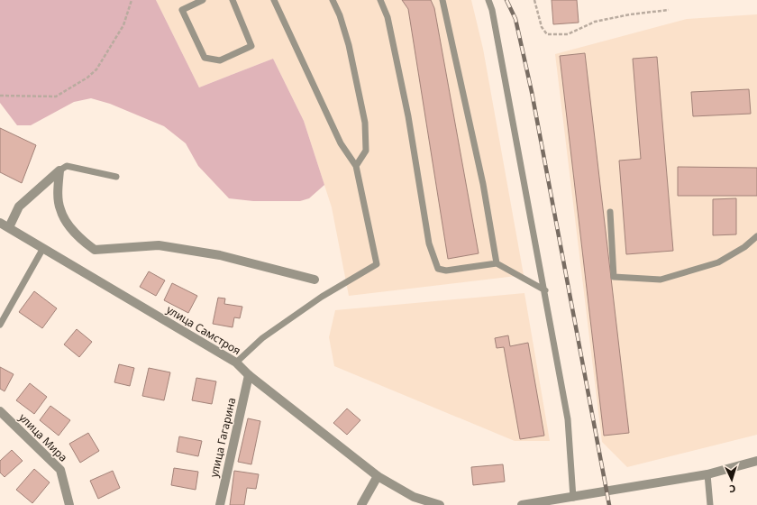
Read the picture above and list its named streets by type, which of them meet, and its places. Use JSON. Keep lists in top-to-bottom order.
{
  "streets": {
    "street": ["улица Самстроя", "улица Мира", "улица Гагарина"]
  },
  "crossings": [
    ["улица Самстроя", "улица Гагарина"]
  ],
  "north": "bottom"
}
